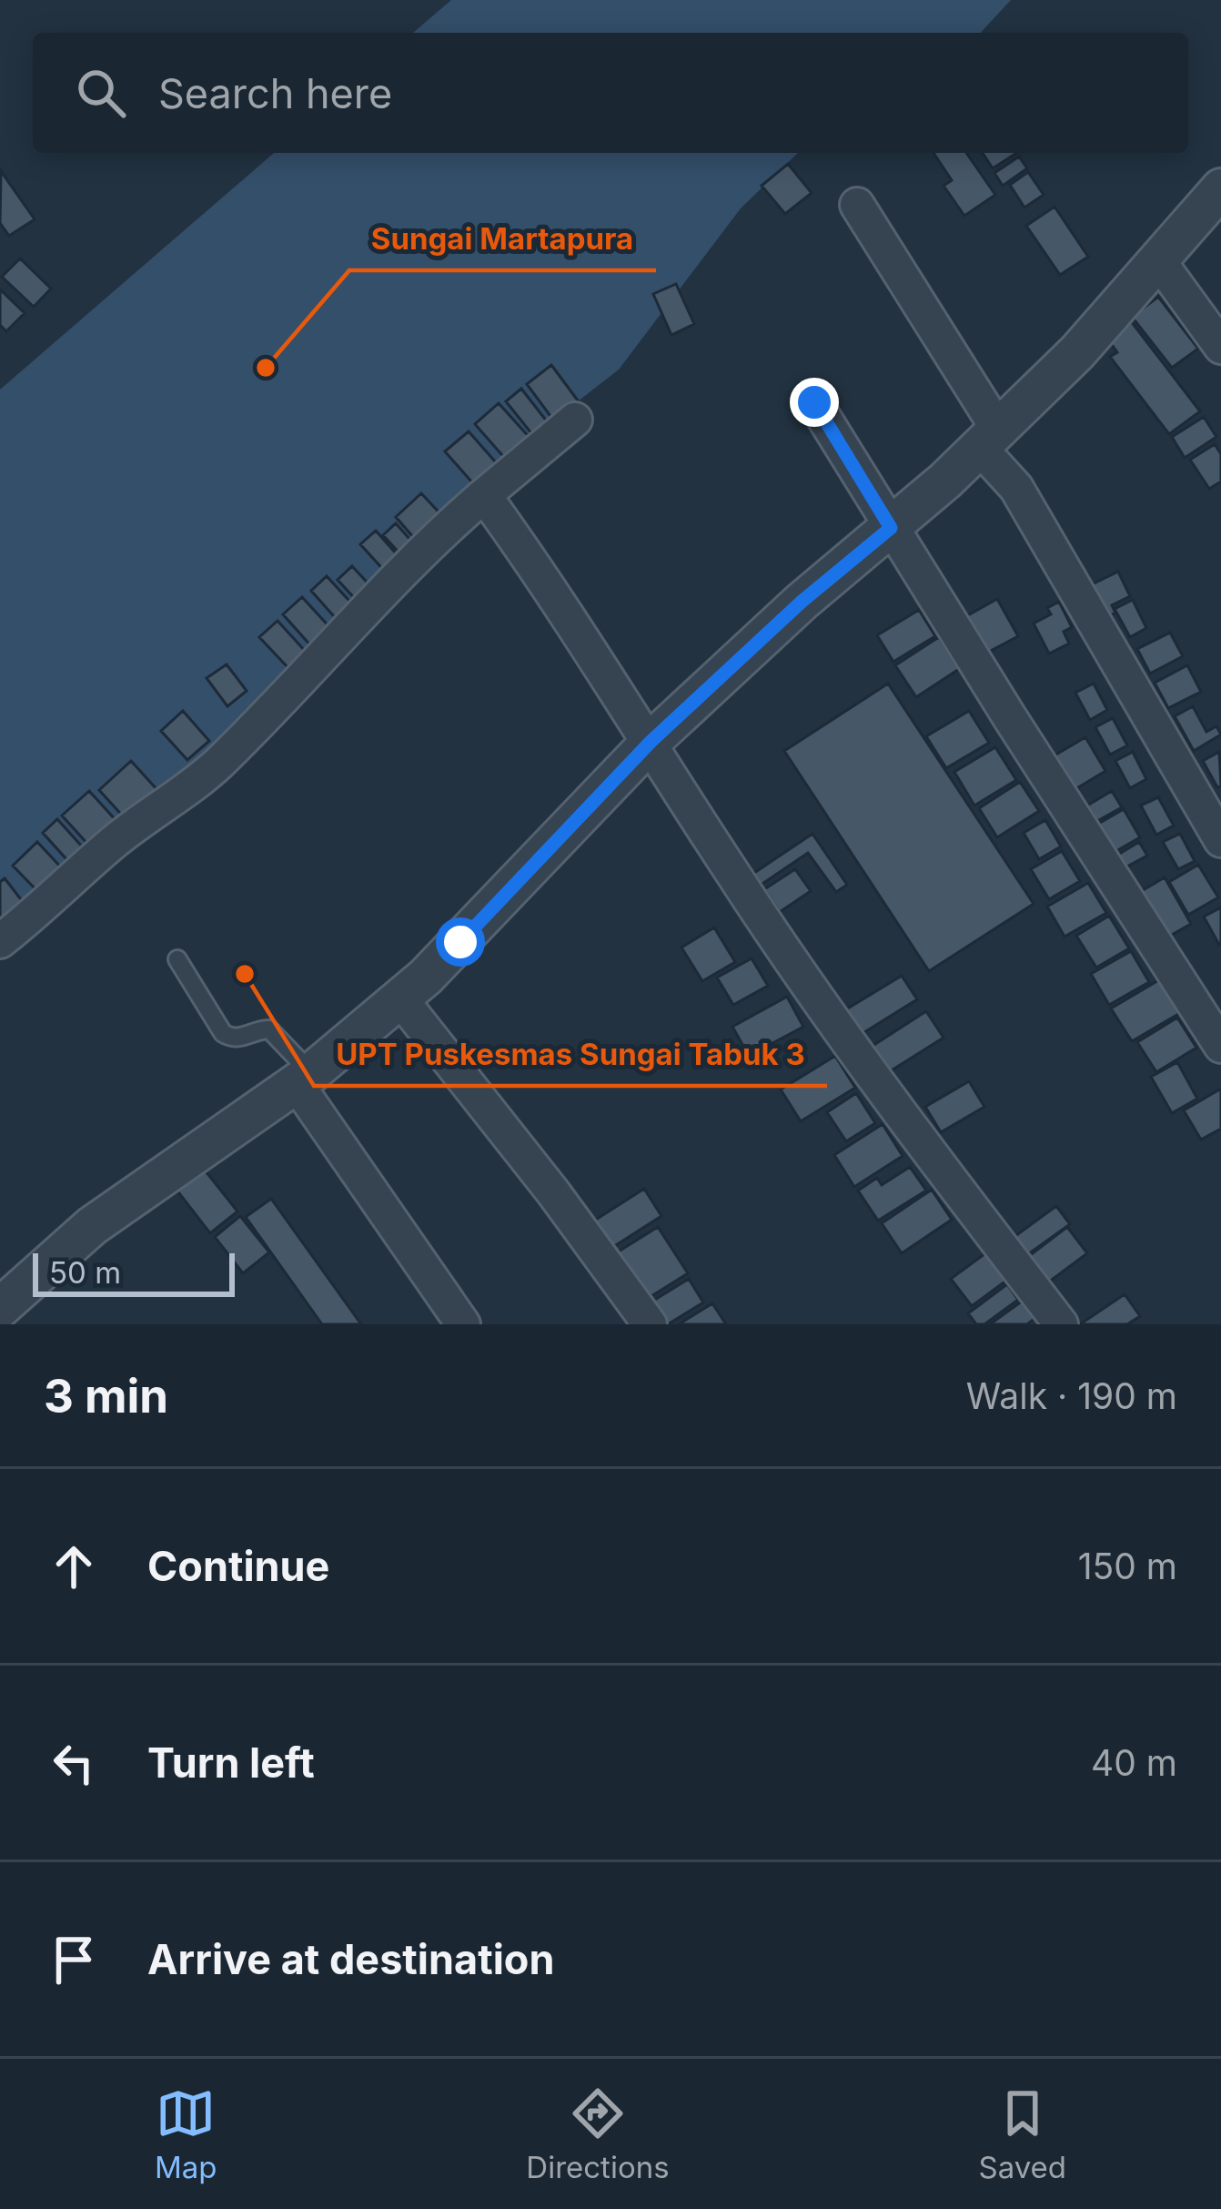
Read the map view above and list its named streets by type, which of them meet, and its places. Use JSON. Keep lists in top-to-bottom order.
{
  "places": ["Sungai Martapura", "UPT Puskesmas Sungai Tabuk 3"],
  "scale_bar": "50 m",
  "page": {
    "search": "Search here",
    "scale": "50 m",
    "heading": ["3 min", "Walk · 190 m"],
    "list": [
      ["Continue", "150 m"],
      ["Turn left", "40 m"],
      "Arrive at destination"
    ],
    "nav": ["Map", "Directions", "Saved"]
  }
}
